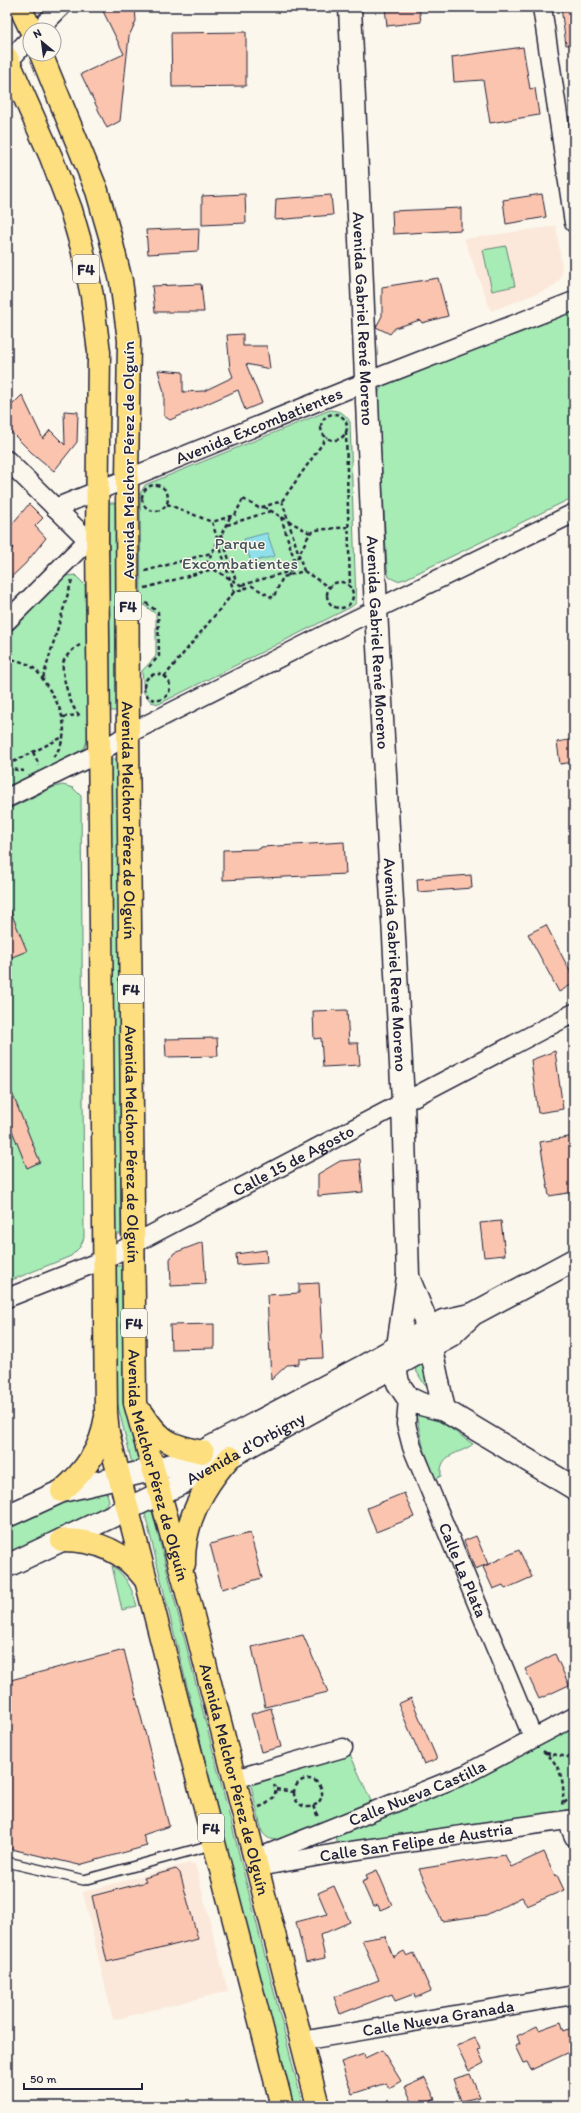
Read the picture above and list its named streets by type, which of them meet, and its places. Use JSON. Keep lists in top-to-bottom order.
{
  "streets": {
    "highway": ["F4", "Avenida Melchor Pérez de Olguín"],
    "street": [
      "Avenida Gabriel René Moreno",
      "Avenida Excombatientes",
      "Calle 15 de Agosto",
      "Avenida d'Orbigny",
      "Calle La Plata",
      "Calle Nueva Castilla",
      "Calle San Felipe de Austria",
      "Calle Nueva Granada"
    ]
  },
  "crossings": [
    ["Avenida Gabriel René Moreno", "Avenida Excombatientes"],
    ["Avenida Gabriel René Moreno", "Calle 15 de Agosto"],
    ["Avenida Gabriel René Moreno", "Avenida d'Orbigny"],
    ["Avenida Excombatientes", "Avenida Melchor Pérez de Olguín"],
    ["Avenida Melchor Pérez de Olguín", "Calle 15 de Agosto"],
    ["Avenida Melchor Pérez de Olguín", "Avenida d'Orbigny"],
    ["Avenida Melchor Pérez de Olguín", "Calle Nueva Castilla"],
    ["Avenida Melchor Pérez de Olguín", "Calle San Felipe de Austria"],
    ["Avenida Melchor Pérez de Olguín", "Calle Nueva Granada"],
    ["Calle La Plata", "Calle Nueva Castilla"],
    ["Calle Nueva Castilla", "Calle San Felipe de Austria"]
  ],
  "parks": ["Parque Excombatientes"],
  "scale_bar": "50 m",
  "north": "top left"
}
